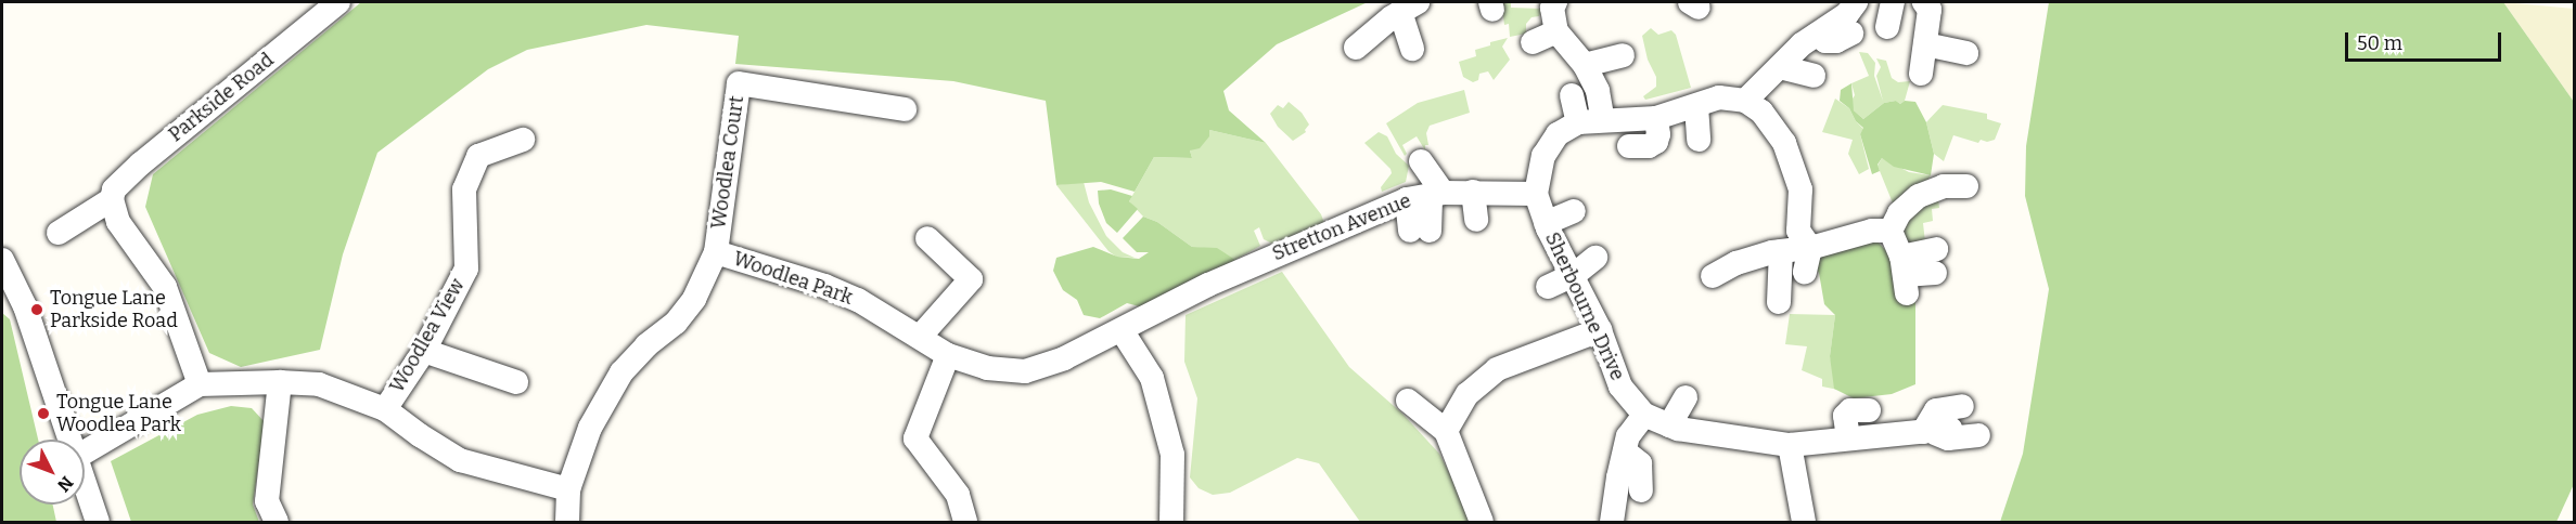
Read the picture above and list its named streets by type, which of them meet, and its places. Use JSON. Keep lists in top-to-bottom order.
{
  "streets": {
    "street": [
      "Parkside Road",
      "Woodlea Court",
      "Stretton Avenue",
      "Woodlea Park",
      "Sherbourne Drive",
      "Woodlea View"
    ]
  },
  "crossings": [
    ["Woodlea Court", "Woodlea Park"],
    ["Stretton Avenue", "Woodlea Park"],
    ["Stretton Avenue", "Sherbourne Drive"]
  ],
  "places": ["Tongue Lane Parkside Road", "Tongue Lane Woodlea Park"],
  "scale_bar": "50 m",
  "north": "bottom right"
}
